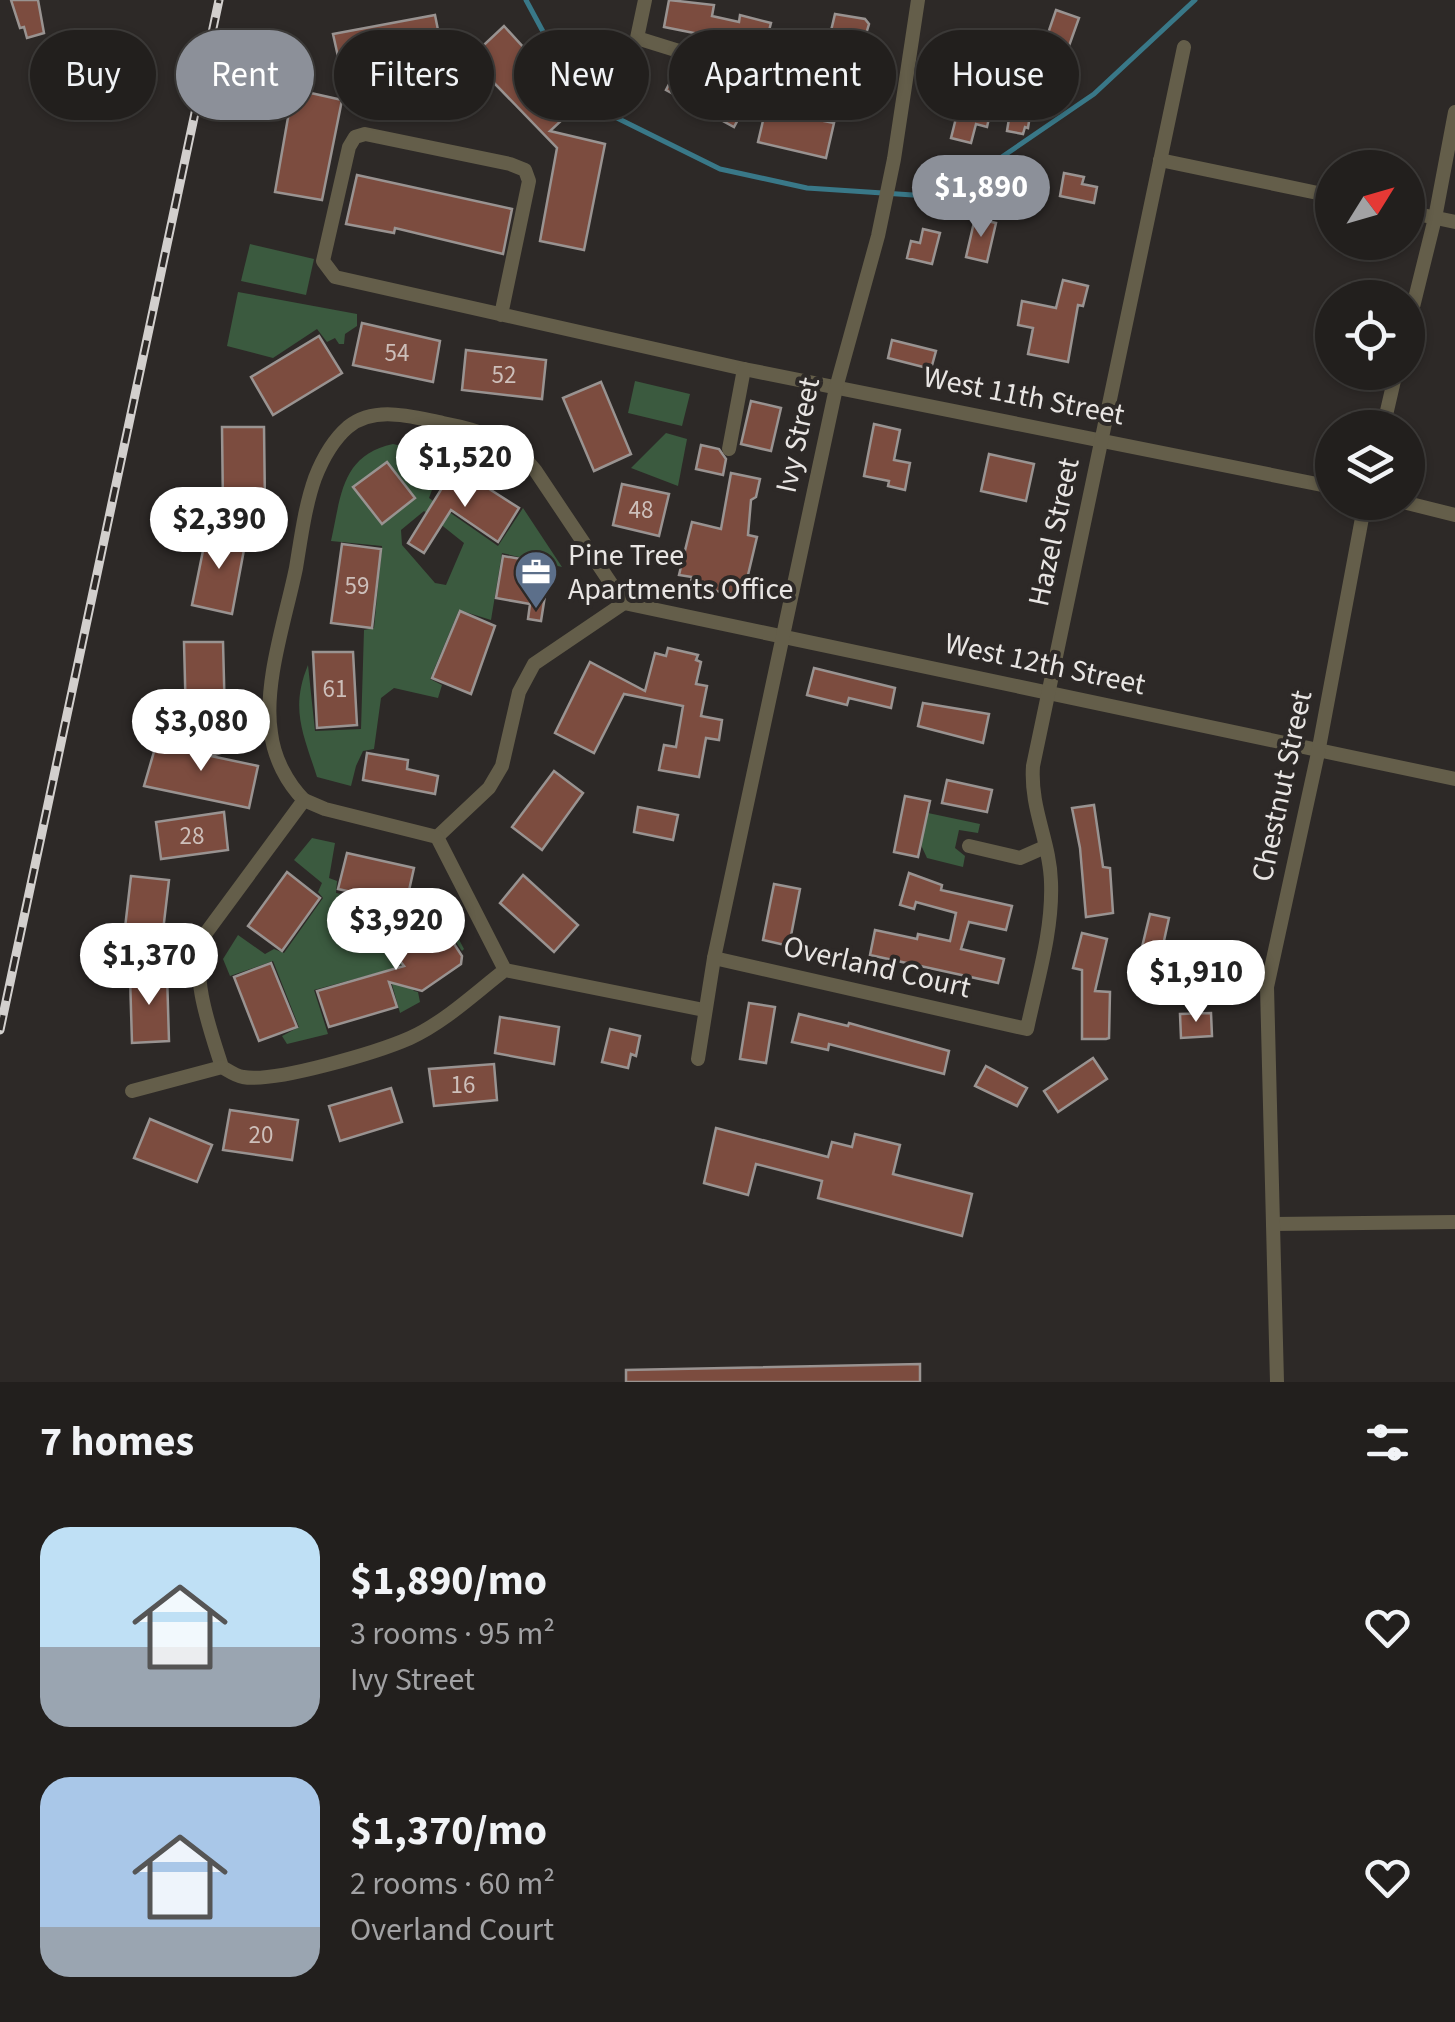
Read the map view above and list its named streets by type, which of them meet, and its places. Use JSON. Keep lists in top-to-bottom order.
{
  "streets": {
    "street": [
      "West 11th Street",
      "Ivy Street",
      "Hazel Street",
      "West 12th Street",
      "Chestnut Street",
      "Overland Court"
    ]
  },
  "crossings": [
    ["West 11th Street", "Ivy Street"],
    ["West 11th Street", "Hazel Street"],
    ["Ivy Street", "West 12th Street"],
    ["Ivy Street", "Overland Court"],
    ["Hazel Street", "West 12th Street"],
    ["Hazel Street", "Overland Court"],
    ["West 12th Street", "Chestnut Street"]
  ],
  "places": {
    "office": ["Pine Tree Apartments Office"]
  },
  "house_numbers": [
    "54",
    "52",
    "48",
    "59",
    "61",
    "28",
    "16",
    "20"
  ],
  "north": "top right",
  "page": {
    "chip": [
      "Buy",
      "Rent",
      "Filters",
      "New",
      "Apartment",
      "House"
    ],
    "price": [
      "$1,890",
      "$1,520",
      "$2,390",
      "$3,080",
      "$3,920",
      "$1,370",
      "$1,910"
    ],
    "heading": "7 homes",
    "list": [
      {
        "name": "$1,890/mo",
        "note": "3 rooms · 95 m² · Ivy Street"
      },
      {
        "name": "$1,370/mo",
        "note": "2 rooms · 60 m² · Overland Court"
      }
    ]
  }
}
